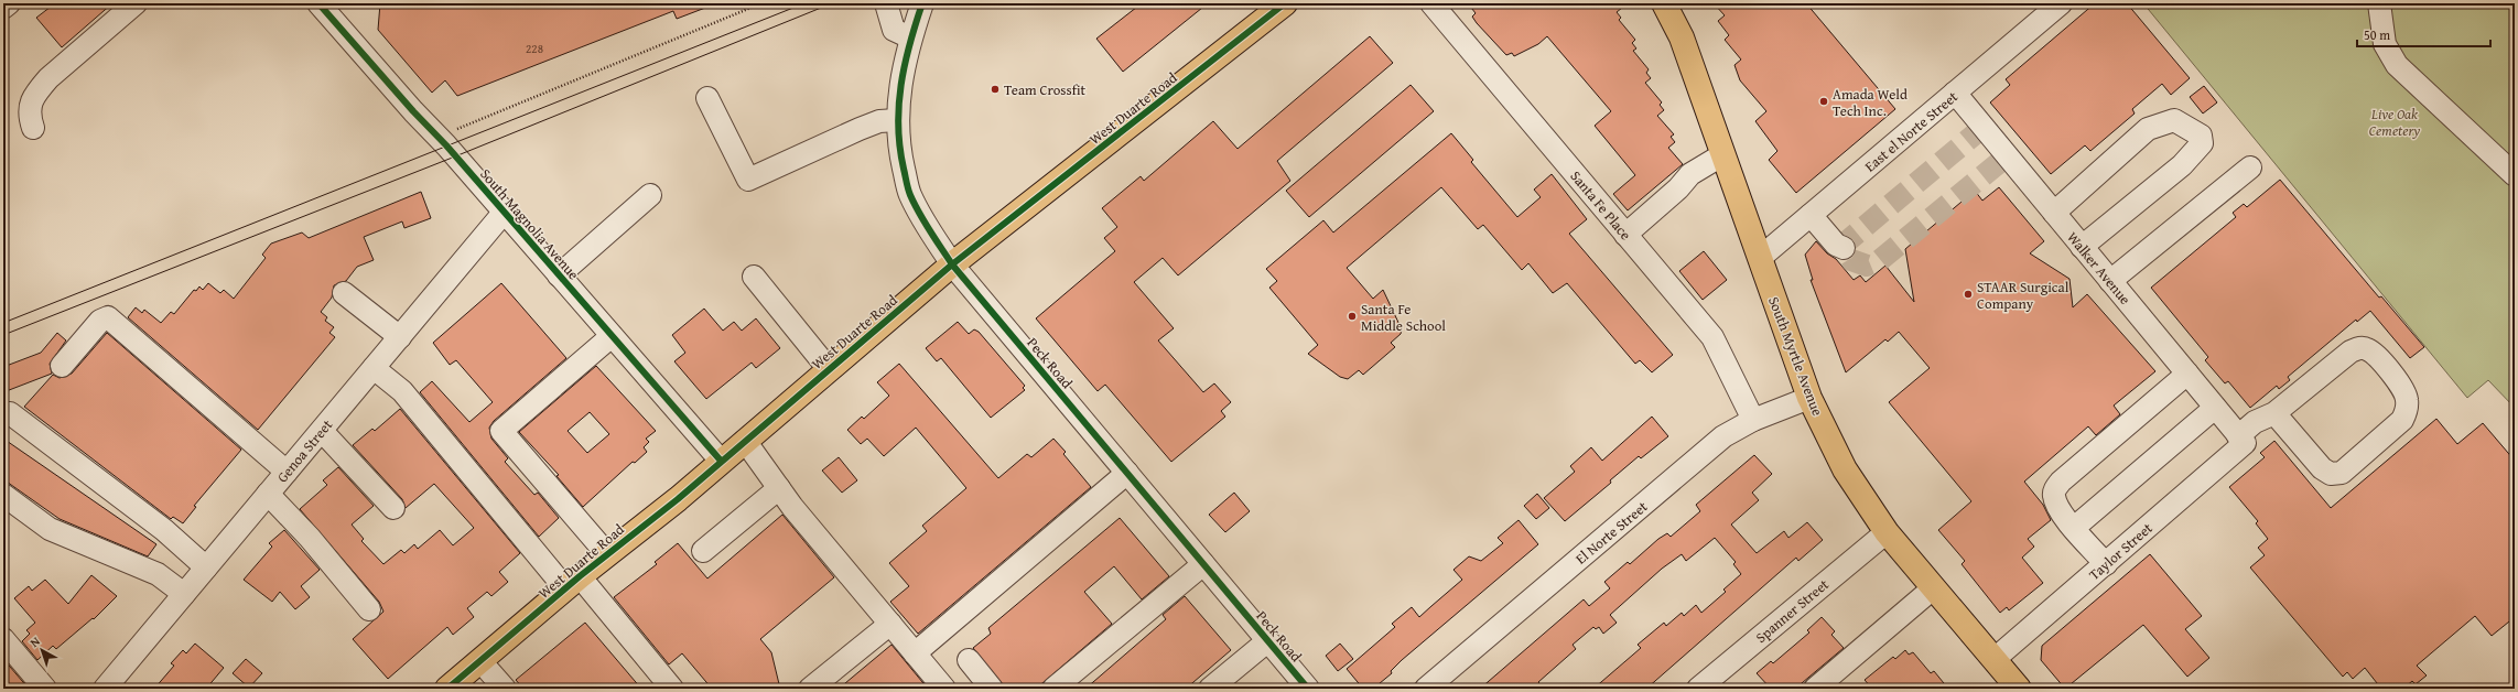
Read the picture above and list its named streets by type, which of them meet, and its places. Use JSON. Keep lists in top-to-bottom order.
{
  "streets": {
    "main road": ["West Duarte Road", "South Myrtle Avenue"],
    "street": [
      "East el Norte Street",
      "Santa Fe Place",
      "South Magnolia Avenue",
      "Walker Avenue",
      "Peck Road",
      "Genoa Street",
      "El Norte Street",
      "Taylor Street",
      "Spanner Street"
    ]
  },
  "crossings": [
    ["West Duarte Road", "South Magnolia Avenue"],
    ["West Duarte Road", "Peck Road"],
    ["East el Norte Street", "Walker Avenue"],
    ["East el Norte Street", "South Myrtle Avenue"],
    ["Santa Fe Place", "El Norte Street"],
    ["South Magnolia Avenue", "Genoa Street"],
    ["Walker Avenue", "Taylor Street"],
    ["South Myrtle Avenue", "El Norte Street"],
    ["South Myrtle Avenue", "Taylor Street"],
    ["South Myrtle Avenue", "Spanner Street"]
  ],
  "parks": ["Live Oak Cemetery"],
  "places": [
    "Team Crossfit",
    "Amada Weld Tech Inc.",
    "STAAR Surgical Company",
    "Santa Fe Middle School"
  ],
  "house_numbers": ["228"],
  "scale_bar": "50 m",
  "north": "top left"
}
